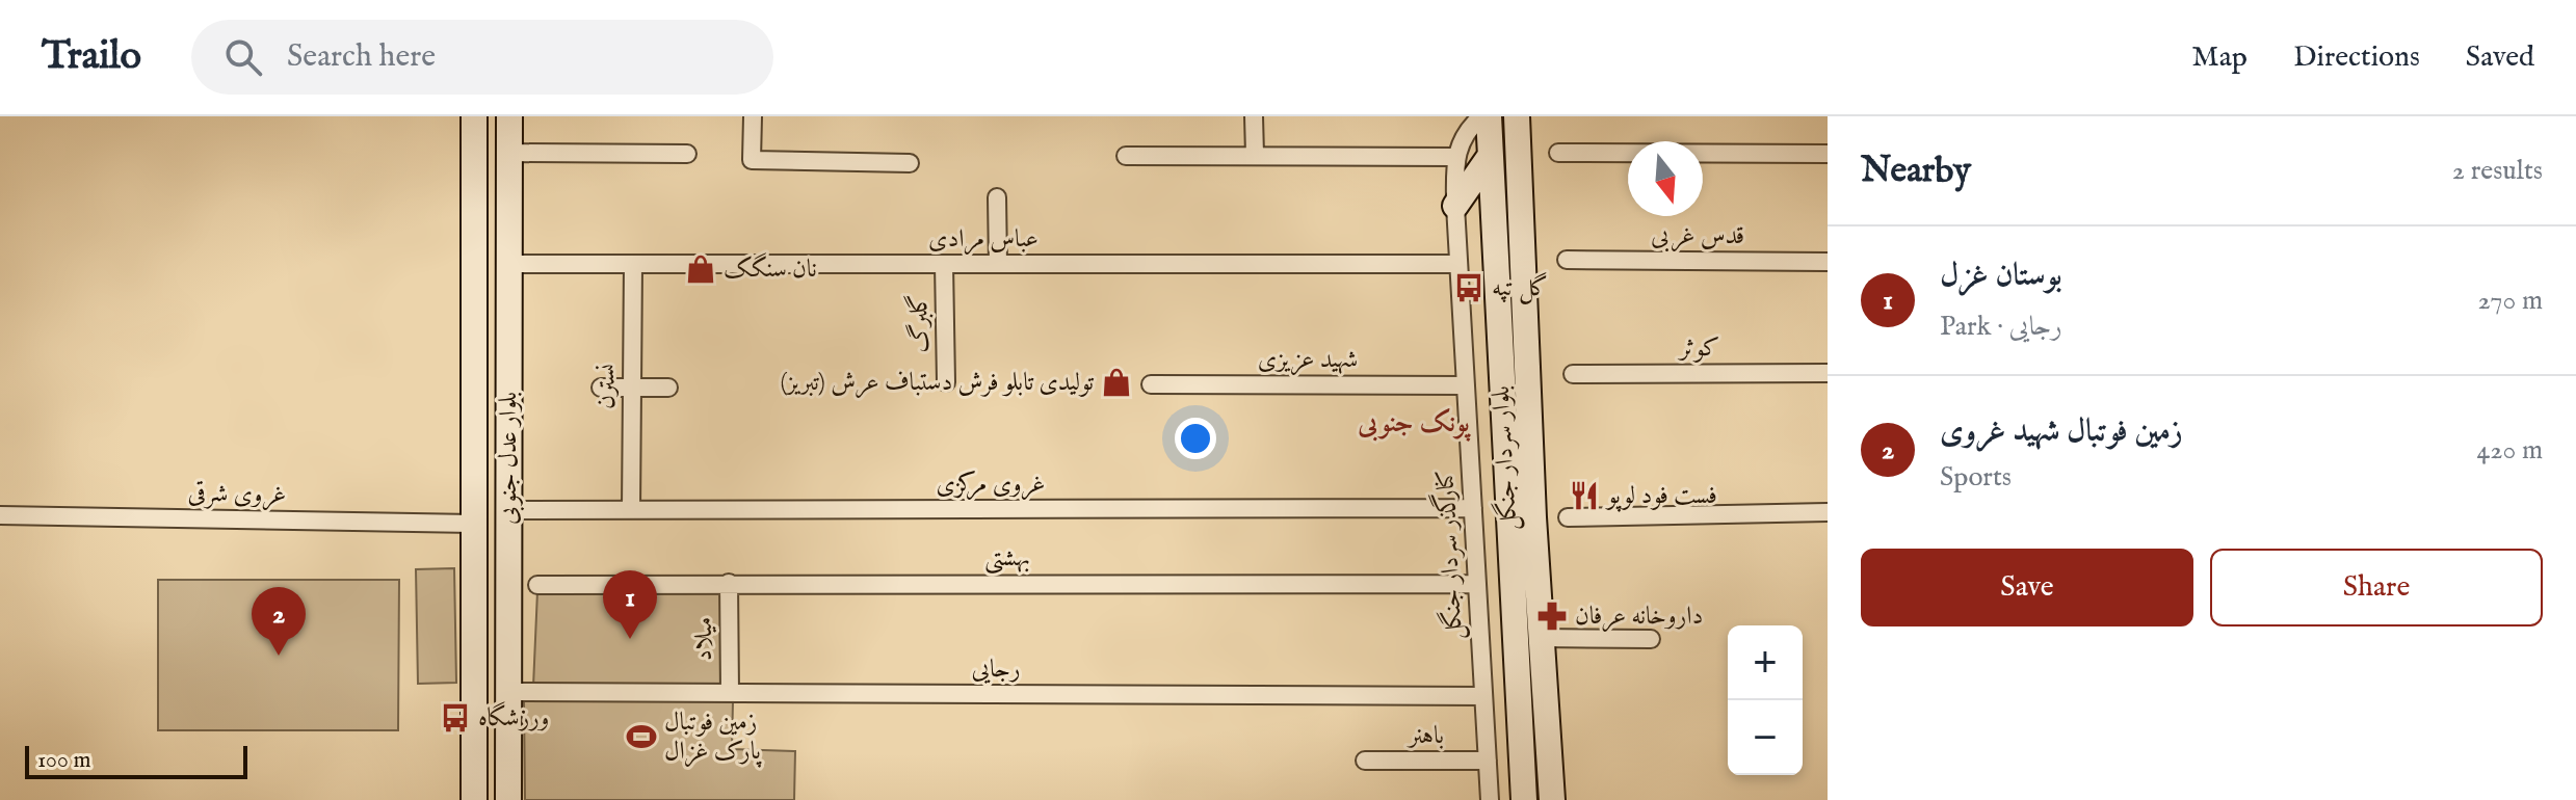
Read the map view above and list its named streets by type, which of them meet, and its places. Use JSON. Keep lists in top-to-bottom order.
{
  "streets": {
    "main road": ["بلوار عدل جنوبی", "بلوار سردار جنگل"],
    "street": [
      "قدس غربی",
      "عباس مرادی",
      "گلبرگ",
      "کوثر",
      "شهید عزیزی",
      "نسترن",
      "غروی مرکزی",
      "غروی شرقی",
      "کنارگذر سردار جنگل",
      "بهشتی",
      "میلاد",
      "رجایی",
      "باهنر"
    ]
  },
  "crossings": [
    ["عباس مرادی", "گلبرگ"],
    ["عباس مرادی", "نسترن"],
    ["عباس مرادی", "بلوار عدل جنوبی"],
    ["عباس مرادی", "کنارگذر سردار جنگل"],
    ["شهید عزیزی", "کنارگذر سردار جنگل"],
    ["نسترن", "غروی مرکزی"],
    ["بلوار عدل جنوبی", "غروی مرکزی"],
    ["بلوار عدل جنوبی", "غروی شرقی"],
    ["بلوار عدل جنوبی", "رجایی"],
    ["غروی مرکزی", "کنارگذر سردار جنگل"],
    ["کنارگذر سردار جنگل", "بهشتی"],
    ["کنارگذر سردار جنگل", "رجایی"],
    ["کنارگذر سردار جنگل", "باهنر"],
    ["بهشتی", "میلاد"],
    ["میلاد", "رجایی"]
  ],
  "districts": ["پونک جنوبی"],
  "places": {
    "shop": ["نان سنگک", "تولیدی تابلو فرش دستباف عرش (تبریز)"],
    "bus stop": ["گل تپه", "ورزشگاه"],
    "restaurant": ["فست فود لوپو"],
    "pharmacy": ["داروخانه عرفان"],
    "sports": ["زمین فوتبال پارک غزال"]
  },
  "scale_bar": "100 m",
  "north": "bottom",
  "page": {
    "header": "Trailo",
    "search": "Search here",
    "nav": ["Map", "Directions", "Saved"],
    "heading": ["Nearby", "2 results"],
    "list": [
      {
        "mark": "1",
        "name": "بوستان غزل",
        "note": "Park · رجایی",
        "value": "270 m"
      },
      {
        "mark": "2",
        "name": "زمین فوتبال شهید غروی",
        "note": "Sports",
        "value": "420 m"
      }
    ],
    "buttons": ["Save", "Share"],
    "pins": ["1", "2"],
    "map_buttons": ["+", "−"],
    "scale": "100 m"
  }
}
